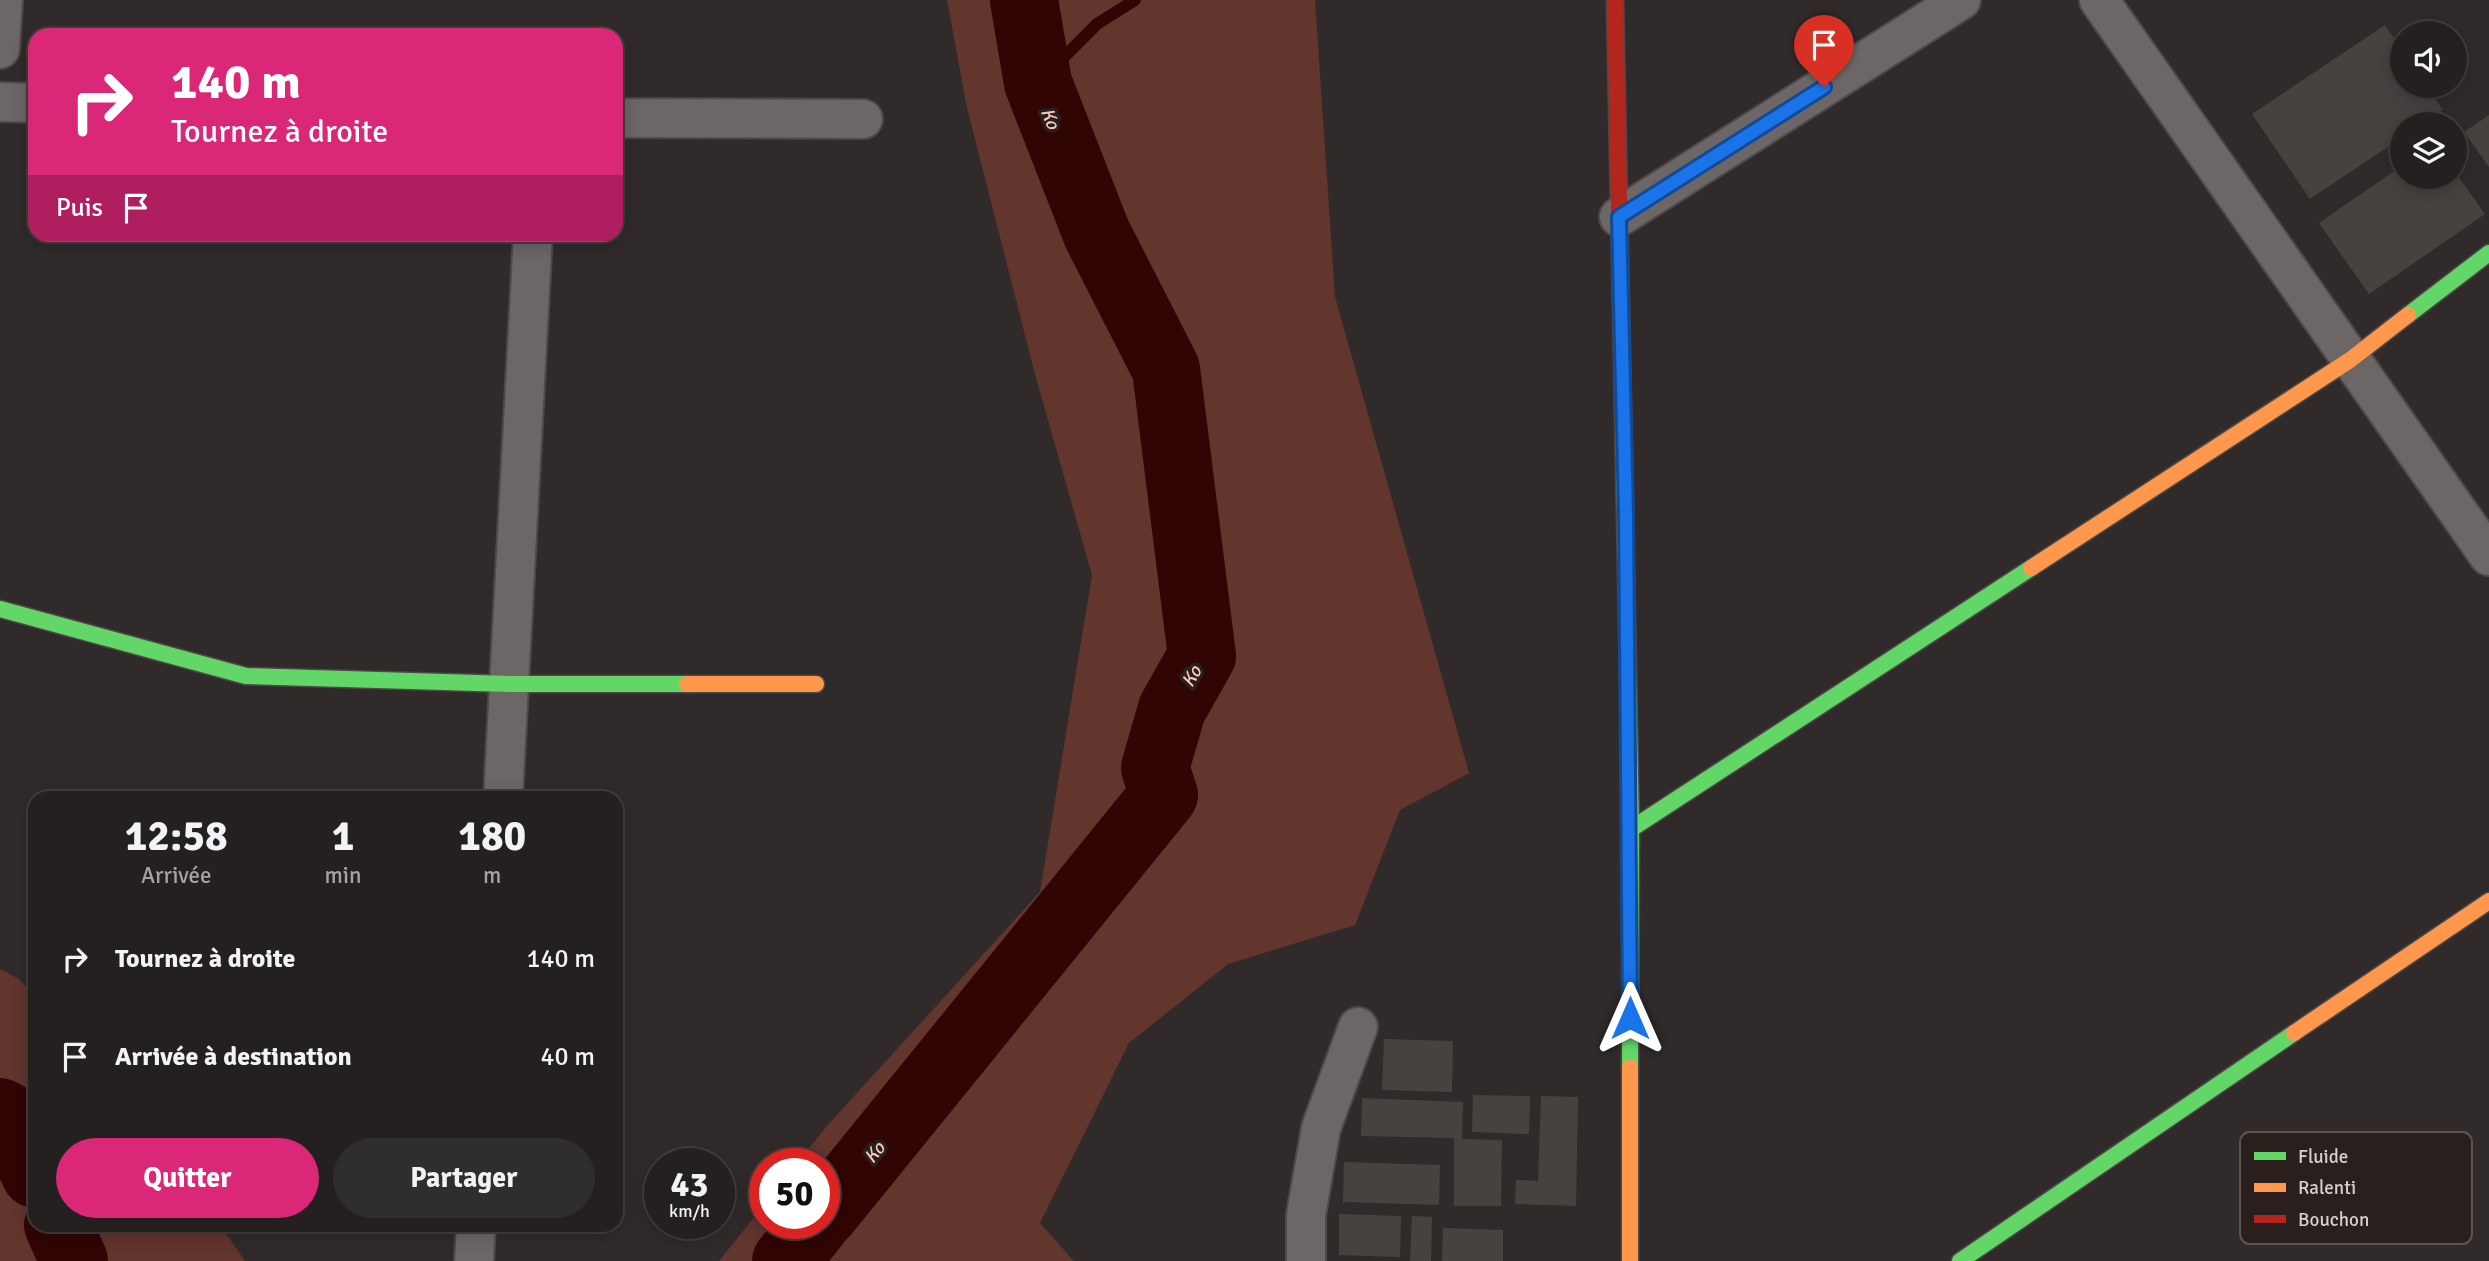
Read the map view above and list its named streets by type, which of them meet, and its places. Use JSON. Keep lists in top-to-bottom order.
{
  "water": ["Ko"],
  "legend": ["Fluide", "Ralenti", "Bouchon"],
  "page": {
    "turn": ["140 m", "Tournez à droite"],
    "then": "Puis",
    "eta": [
      "12:58",
      "Arrivée",
      "1",
      "min",
      "180",
      "m"
    ],
    "list": [
      {
        "name": "Tournez à droite",
        "value": "140 m"
      },
      {
        "name": "Arrivée à destination",
        "value": "40 m"
      }
    ],
    "buttons": ["Quitter", "Partager"],
    "speed": "43 km/h",
    "limit": "50"
  }
}
